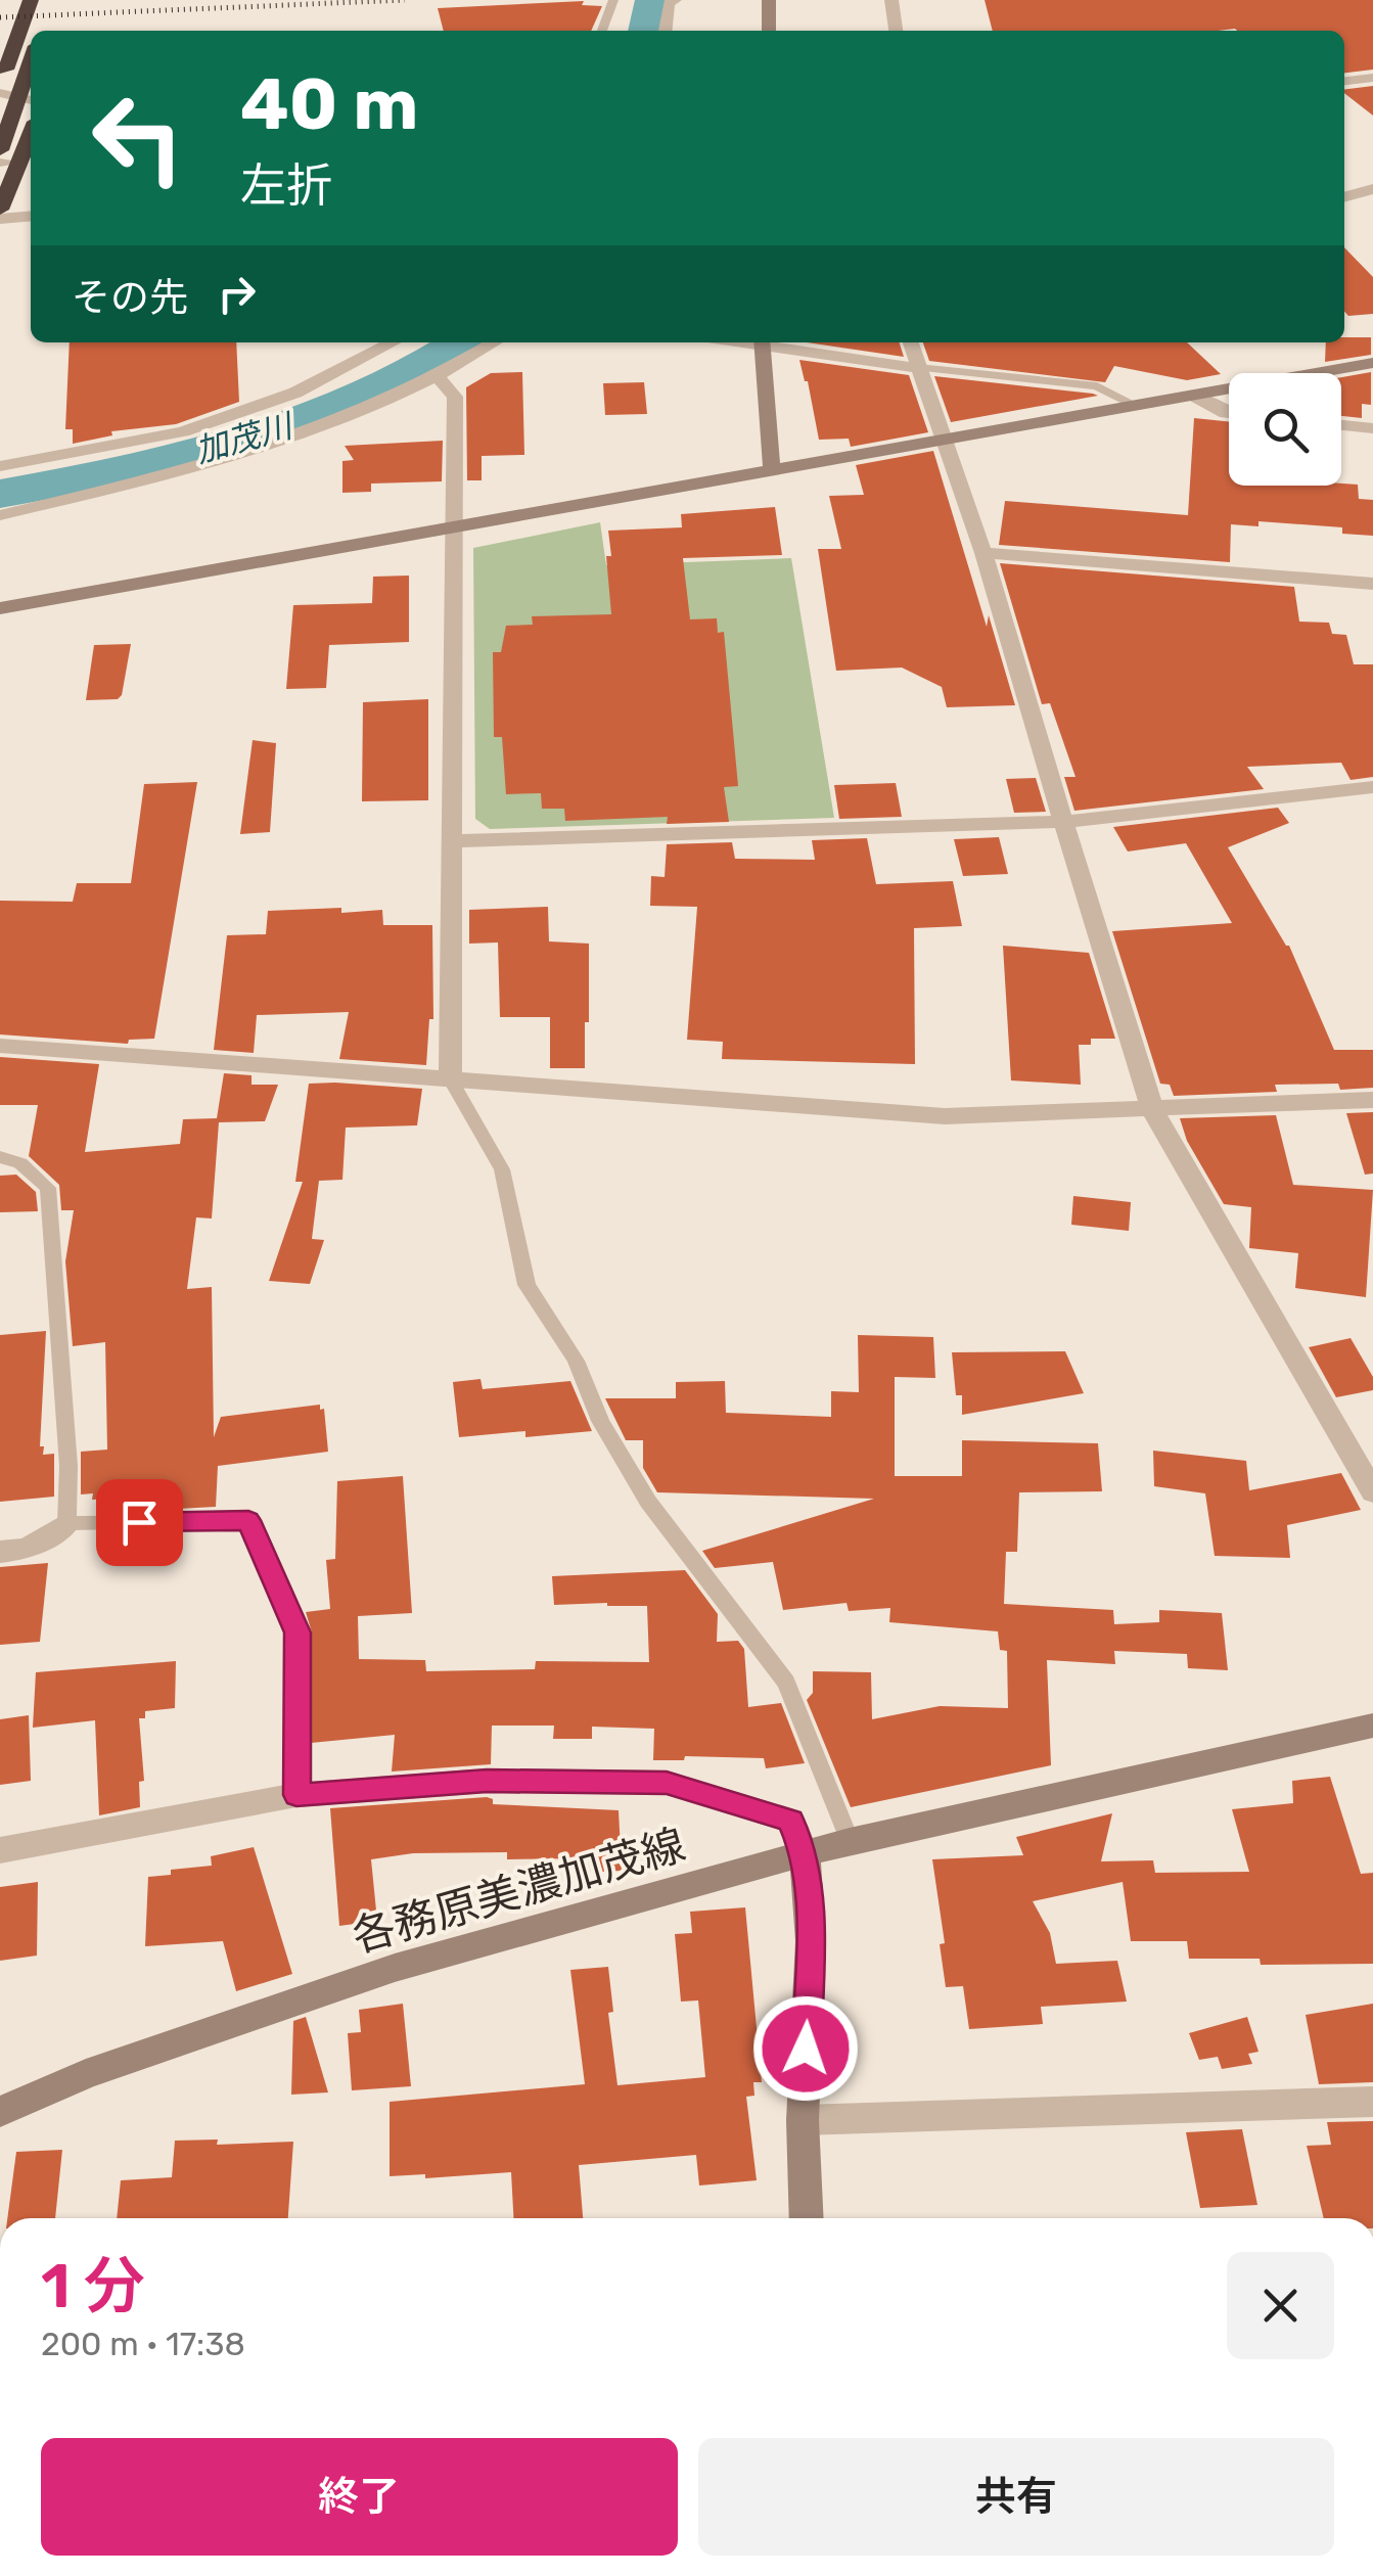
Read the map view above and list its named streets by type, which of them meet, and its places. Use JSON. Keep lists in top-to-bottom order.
{
  "streets": {
    "street": ["各務原美濃加茂線"]
  },
  "water": ["加茂川"],
  "page": {
    "turn": ["40 m", "左折"],
    "then": "その先",
    "heading": ["1 分", "200 m · 17:38"],
    "buttons": ["終了", "共有"]
  }
}
